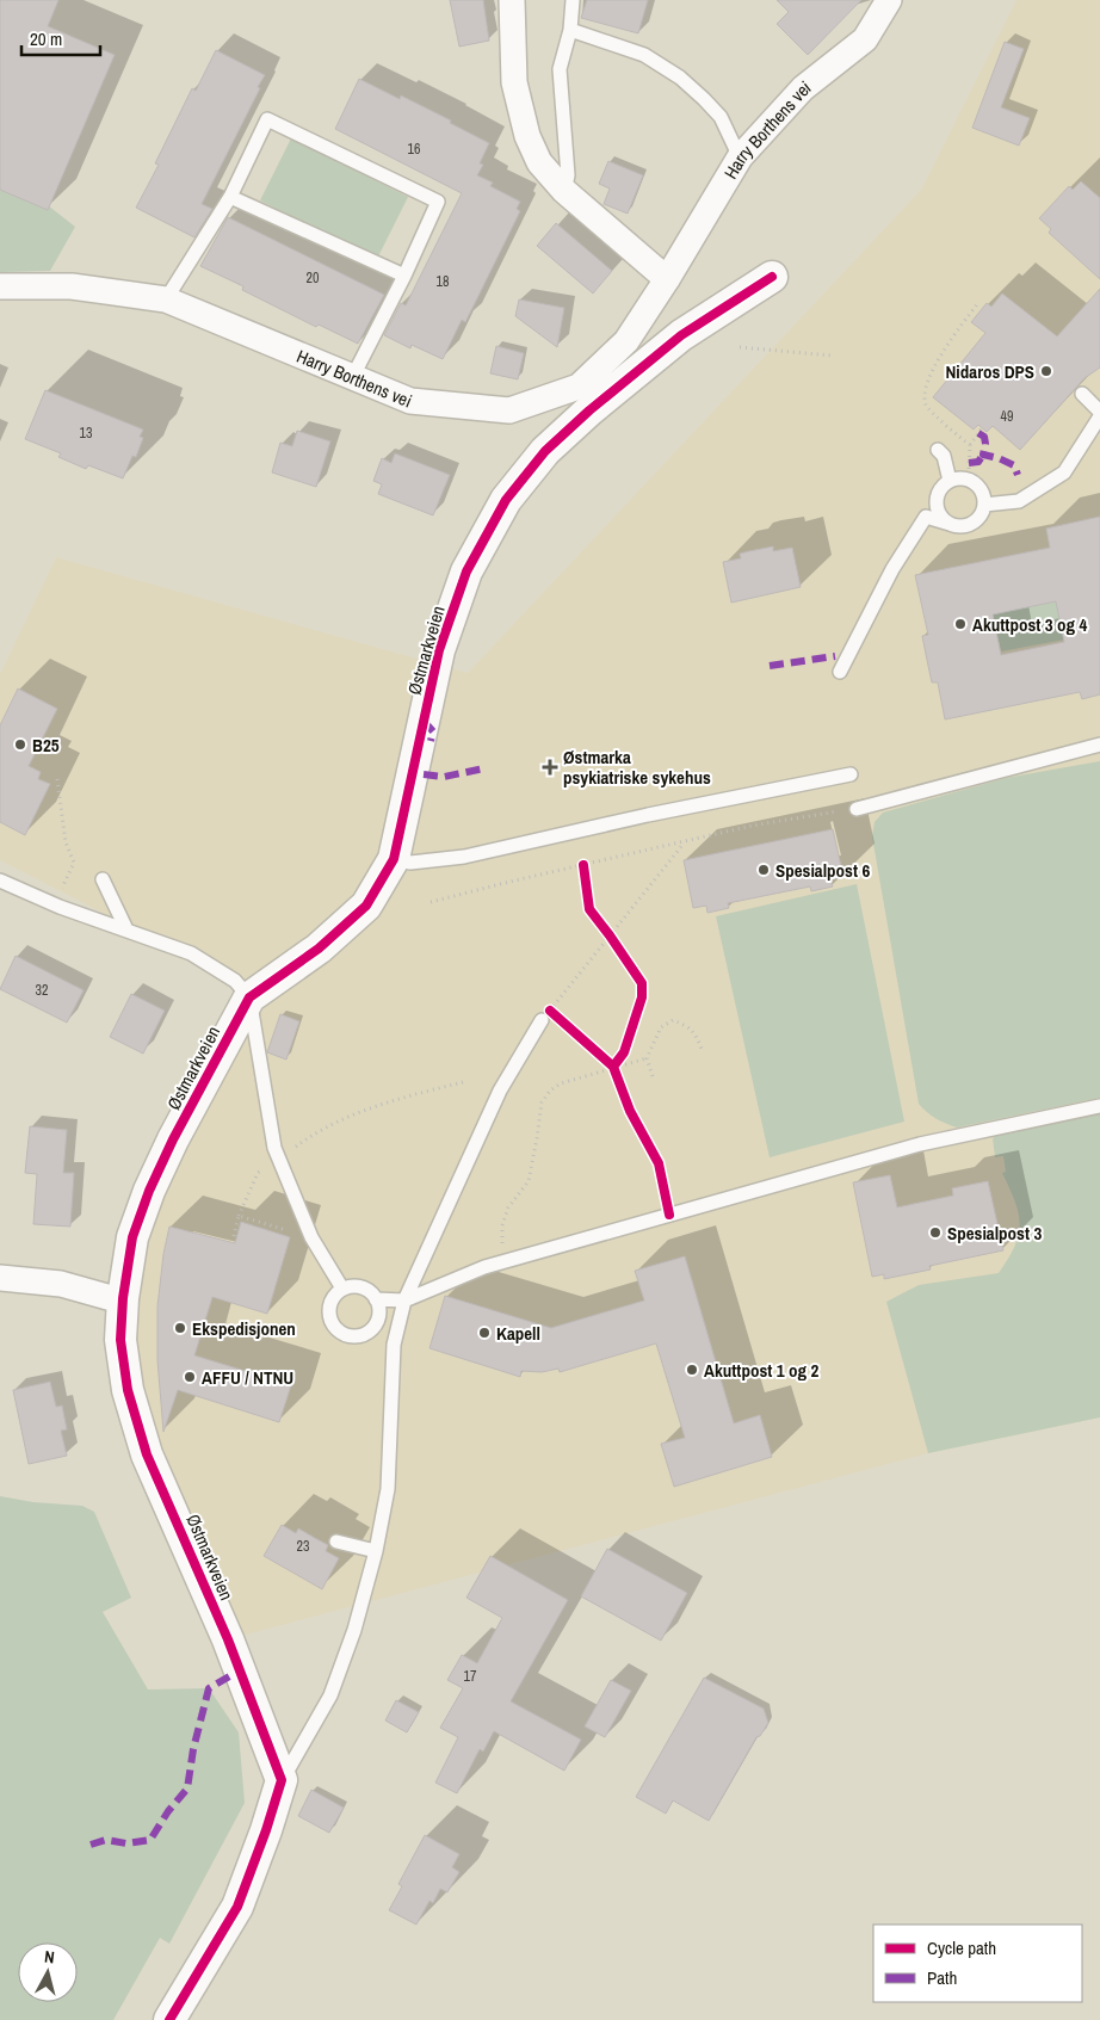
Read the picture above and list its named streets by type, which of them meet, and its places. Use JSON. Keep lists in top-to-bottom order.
{
  "streets": {
    "street": ["Harry Borthens vei", "Østmarkveien"]
  },
  "places": {
    "other": [
      "Nidaros DPS",
      "Akuttpost 3 og 4",
      "B25",
      "Spesialpost 6",
      "Spesialpost 3",
      "Ekspedisjonen",
      "Kapell",
      "Akuttpost 1 og 2",
      "AFFU / NTNU"
    ],
    "health": ["Østmarka psykiatriske sykehus"]
  },
  "house_numbers": [
    "16",
    "20",
    "18",
    "49",
    "13",
    "32",
    "23",
    "17"
  ],
  "legend": ["Cycle path", "Path"],
  "scale_bar": "20 m",
  "north": "top"
}
